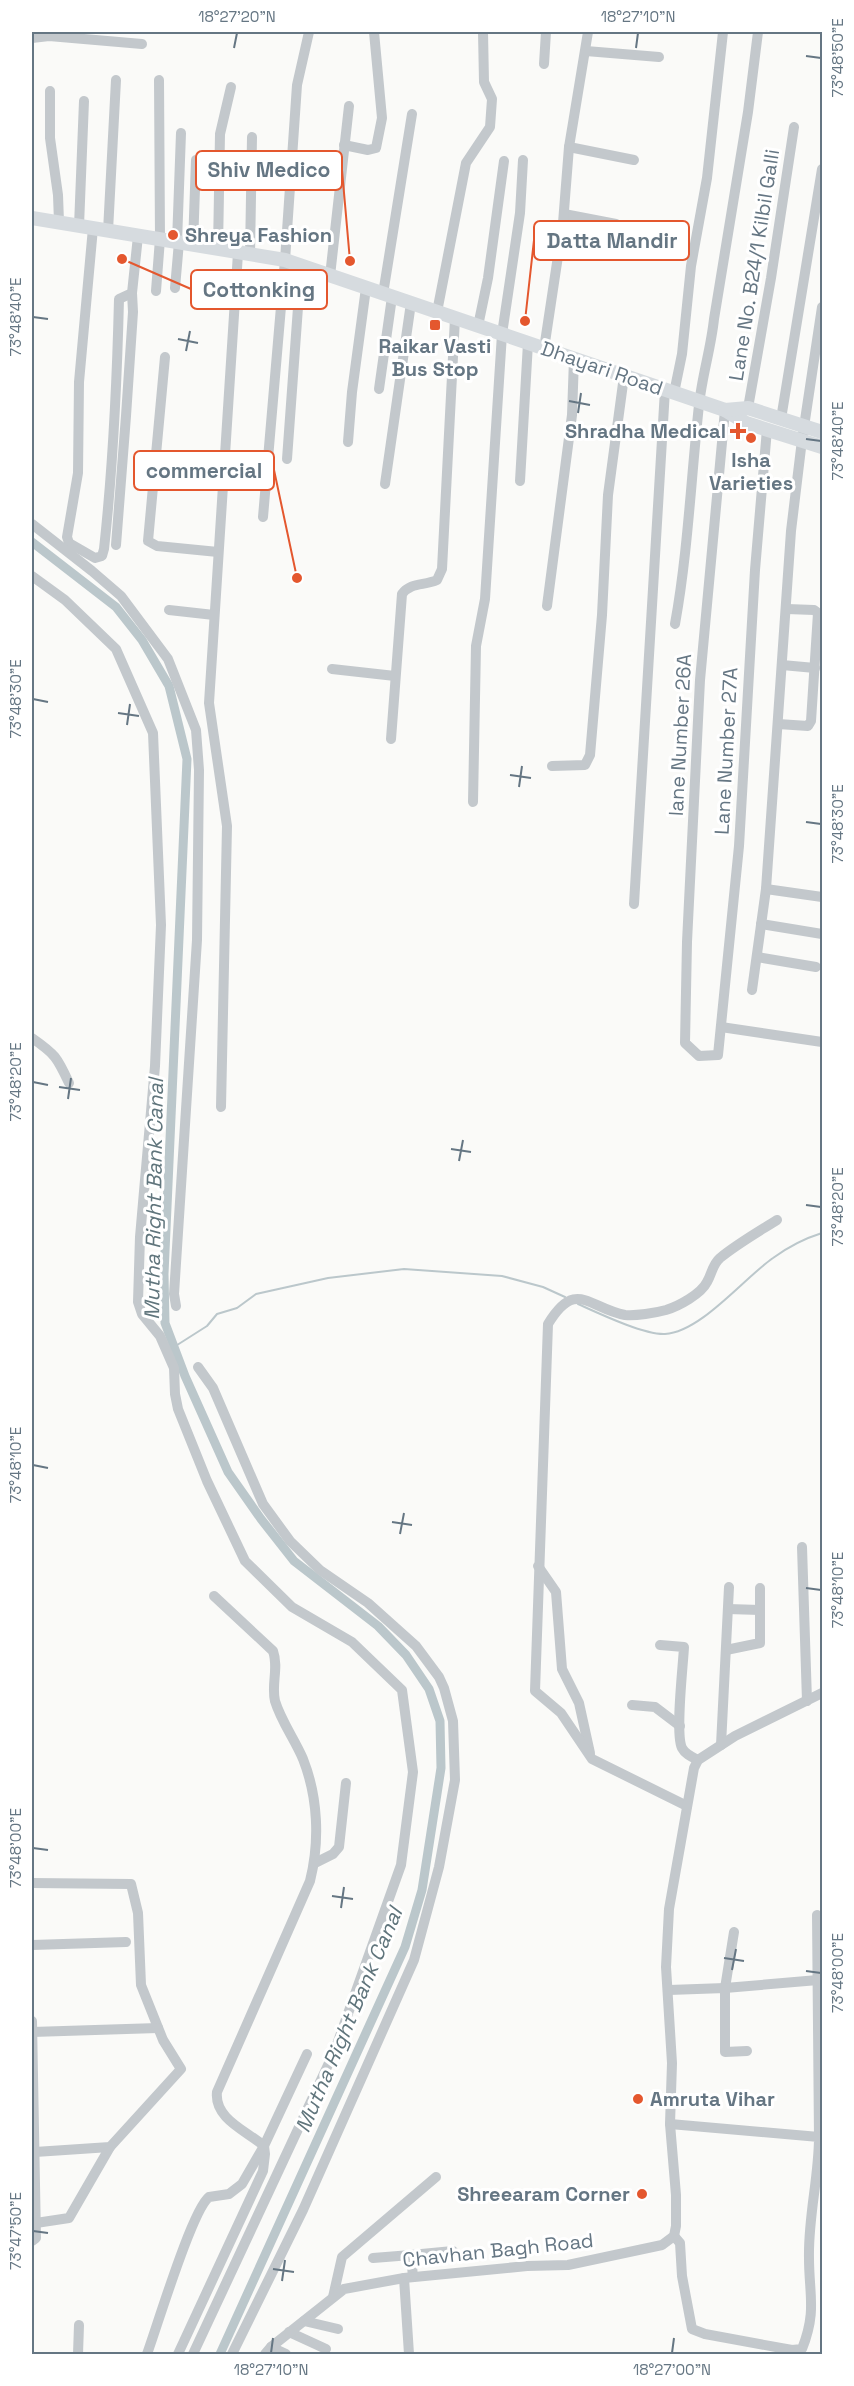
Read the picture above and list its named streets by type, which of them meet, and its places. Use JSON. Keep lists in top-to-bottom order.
{
  "streets": {
    "main road": ["Dhayari Road"],
    "street": [
      "Lane No. B24/1 Kilbil Galli",
      "lane Number 26A",
      "Lane Number 27A",
      "Chavhan Bagh Road"
    ]
  },
  "crossings": [
    ["Lane No. B24/1 Kilbil Galli", "Dhayari Road"],
    ["Dhayari Road", "lane Number 26A"],
    ["Dhayari Road", "Lane Number 27A"],
    ["lane Number 26A", "Lane Number 27A"]
  ],
  "water": ["Mutha Right Bank Canal"],
  "places": {
    "other": [
      "Shreya Fashion",
      "Cottonking",
      "Shiv Medico",
      "Datta Mandir",
      "Isha Varieties",
      "commercial",
      "Amruta Vihar",
      "Shreearam Corner"
    ],
    "transit": ["Raikar Vasti Bus Stop"],
    "health": ["Shradha Medical"]
  },
  "coordinates": [
    "18°27'20\"N",
    "18°27'10\"N",
    "73°48'50\"E",
    "73°48'40\"E",
    "73°48'30\"E",
    "73°48'20\"E",
    "73°48'10\"E",
    "73°48'00\"E",
    "73°47'50\"E",
    "18°27'00\"N"
  ]
}
